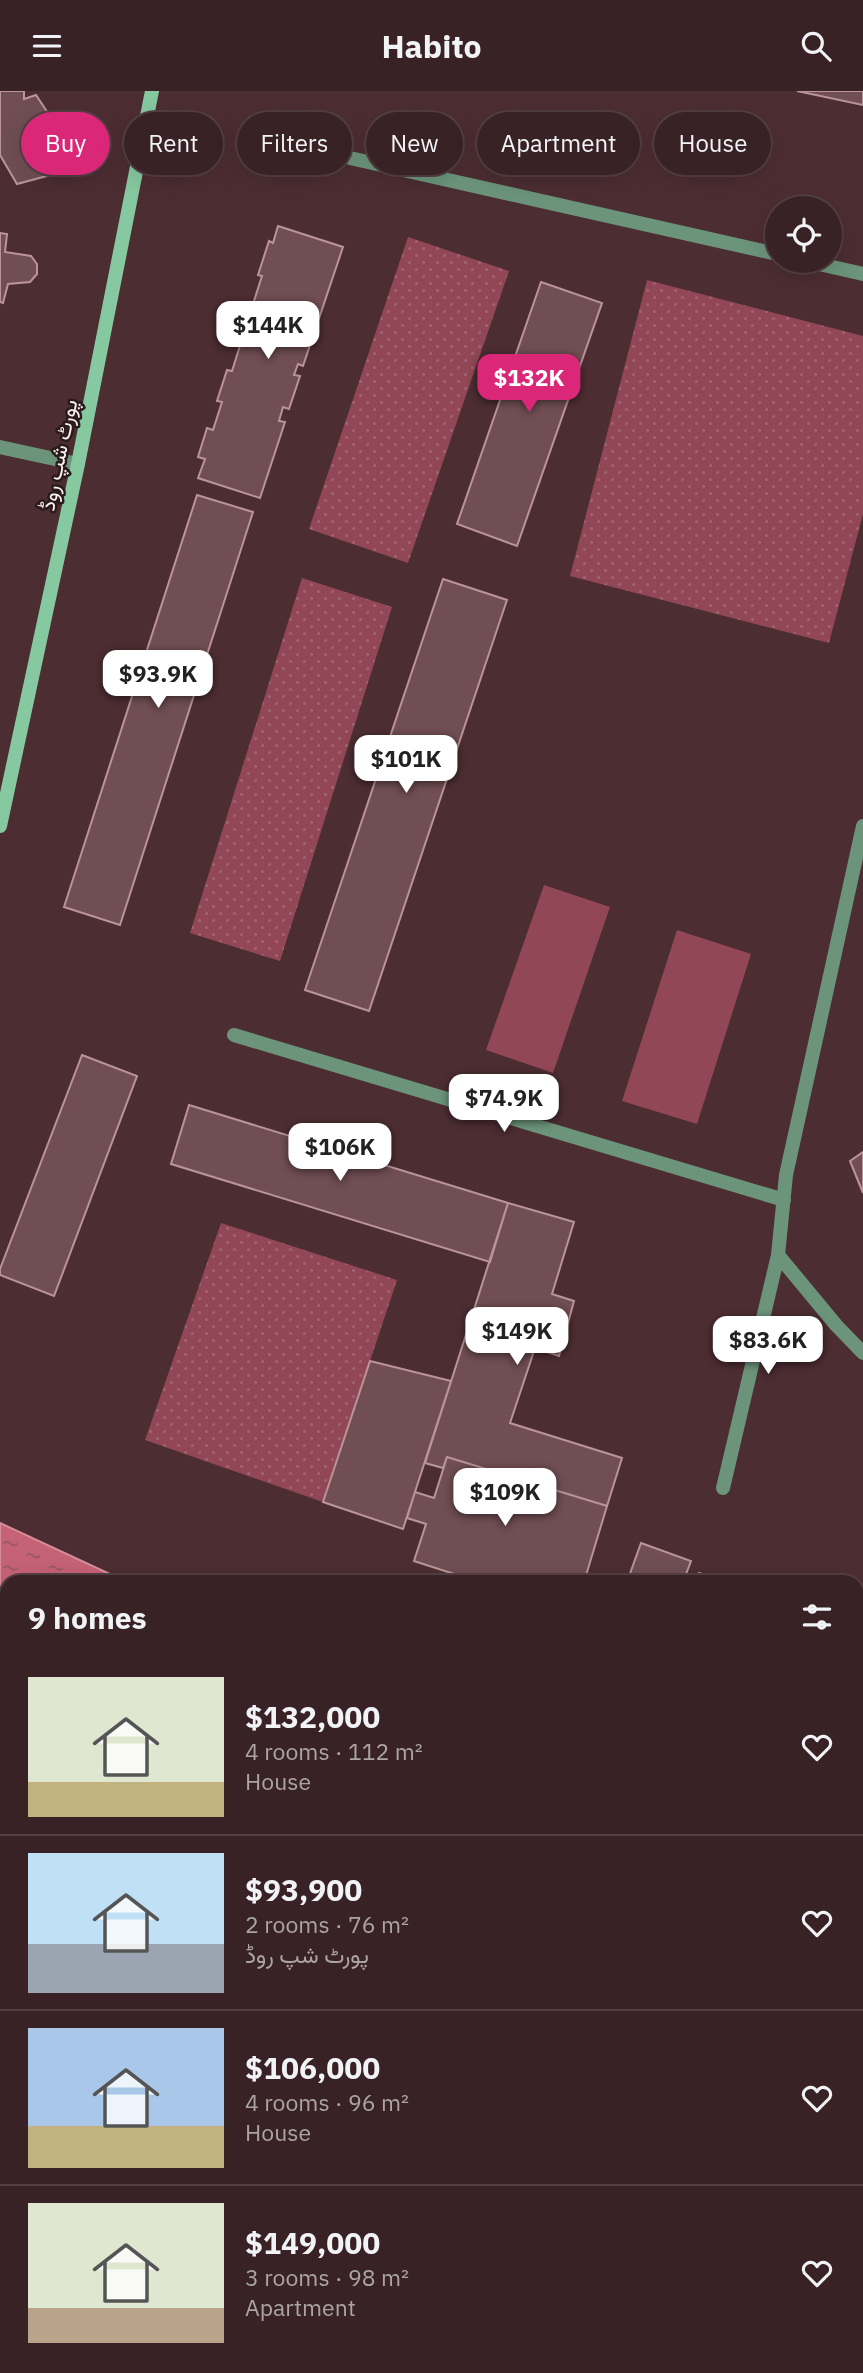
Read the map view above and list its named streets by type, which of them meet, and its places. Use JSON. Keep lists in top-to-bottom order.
{
  "streets": {
    "street": ["پورٹ شپ روڈ"]
  },
  "page": {
    "header": "Habito",
    "chip": [
      "Buy",
      "Rent",
      "Filters",
      "New",
      "Apartment",
      "House"
    ],
    "price": [
      "$144K",
      "$132K",
      "$93.9K",
      "$101K",
      "$74.9K",
      "$106K",
      "$149K",
      "$83.6K",
      "$109K"
    ],
    "heading": "9 homes",
    "list": [
      {
        "name": "$132,000",
        "note": "4 rooms · 112 m² · House"
      },
      {
        "name": "$93,900",
        "note": "2 rooms · 76 m² · پورٹ شپ روڈ"
      },
      {
        "name": "$106,000",
        "note": "4 rooms · 96 m² · House"
      },
      {
        "name": "$149,000",
        "note": "3 rooms · 98 m² · Apartment"
      }
    ]
  }
}
